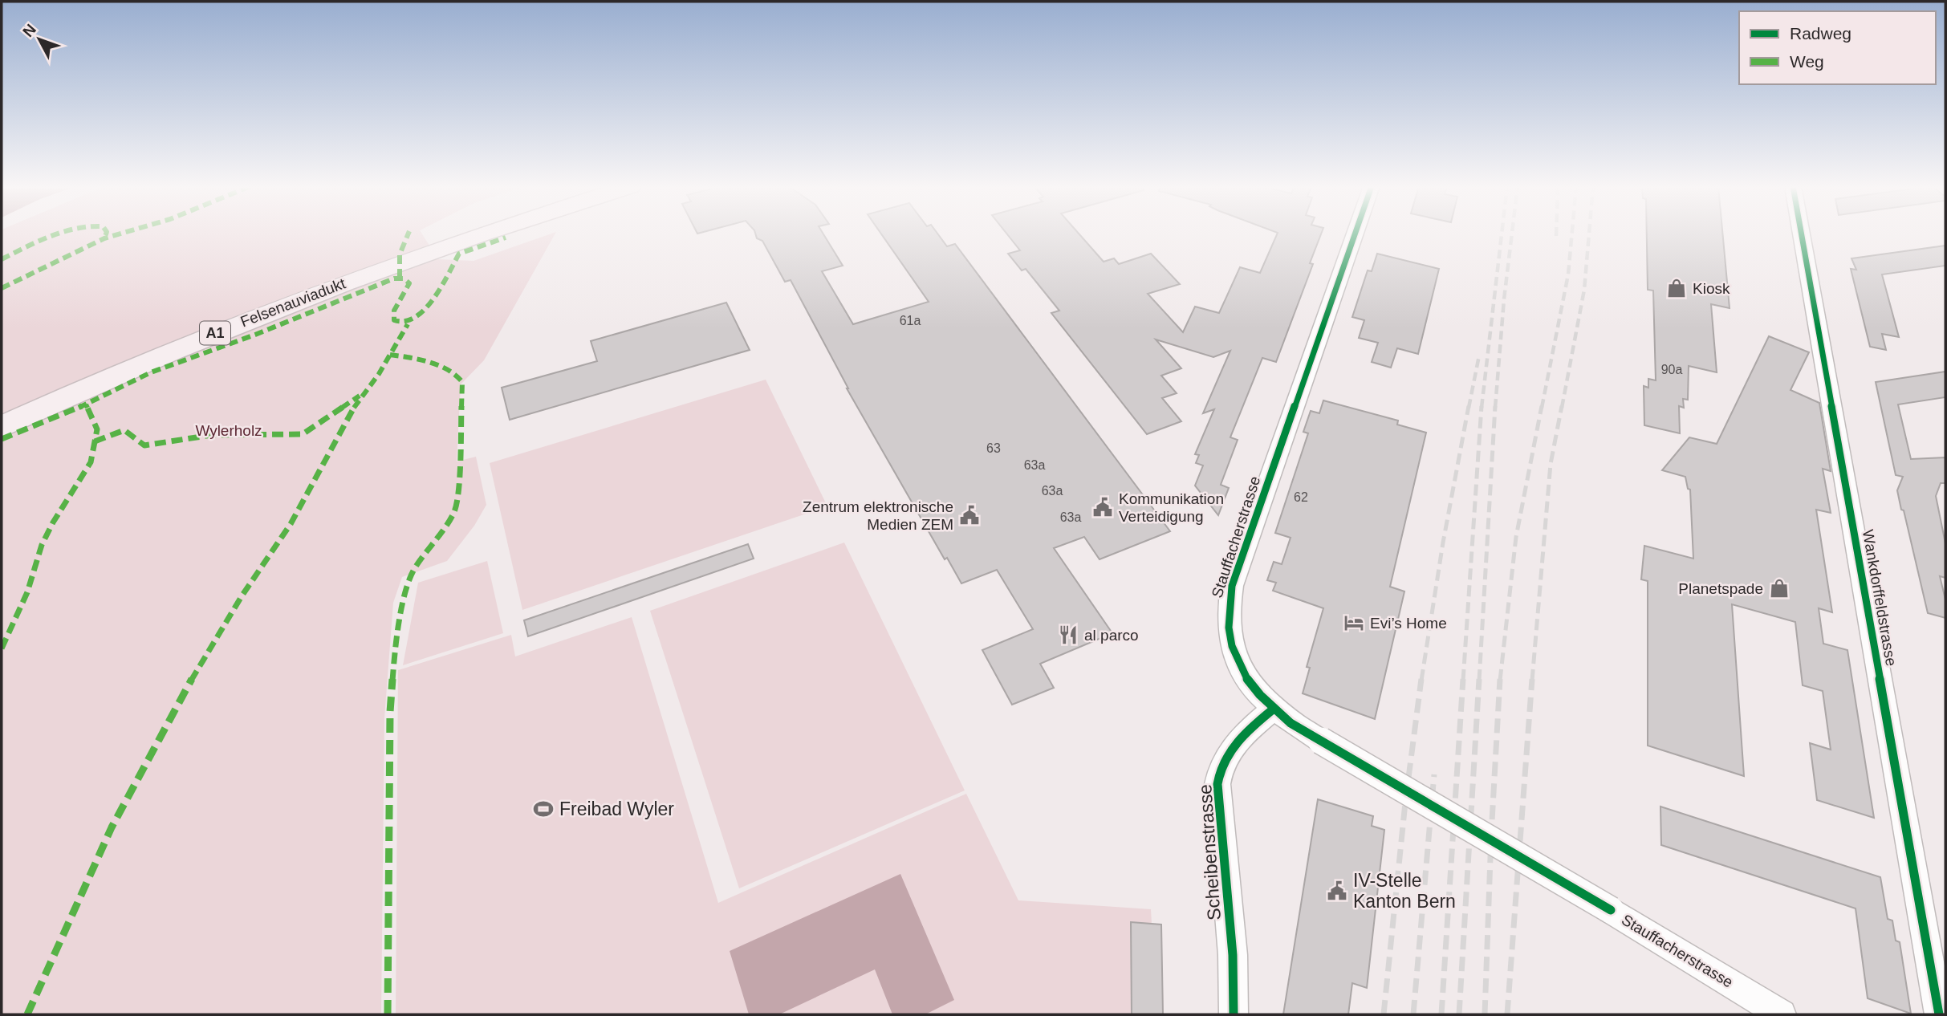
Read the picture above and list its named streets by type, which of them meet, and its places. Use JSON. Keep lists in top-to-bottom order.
{
  "streets": {
    "highway": ["Felsenauviadukt", "A1"],
    "street": ["Stauffacherstrasse", "Wankdorffeldstrasse", "Scheibenstrasse"]
  },
  "crossings": [
    ["Felsenauviadukt", "A1"],
    ["Stauffacherstrasse", "Scheibenstrasse"]
  ],
  "parks": ["Wylerholz"],
  "places": {
    "shop": ["Kiosk", "Planetspade"],
    "public building": ["Kommunikation Verteidigung", "Zentrum elektronische Medien ZEM", "IV-Stelle Kanton Bern"],
    "hotel": ["Evi’s Home"],
    "restaurant": ["al parco"],
    "sports": ["Freibad Wyler"]
  },
  "house_numbers": [
    "61a",
    "90a",
    "63",
    "63a",
    "63a",
    "62",
    "63a"
  ],
  "legend": ["Radweg", "Weg"],
  "north": "top left"
}
